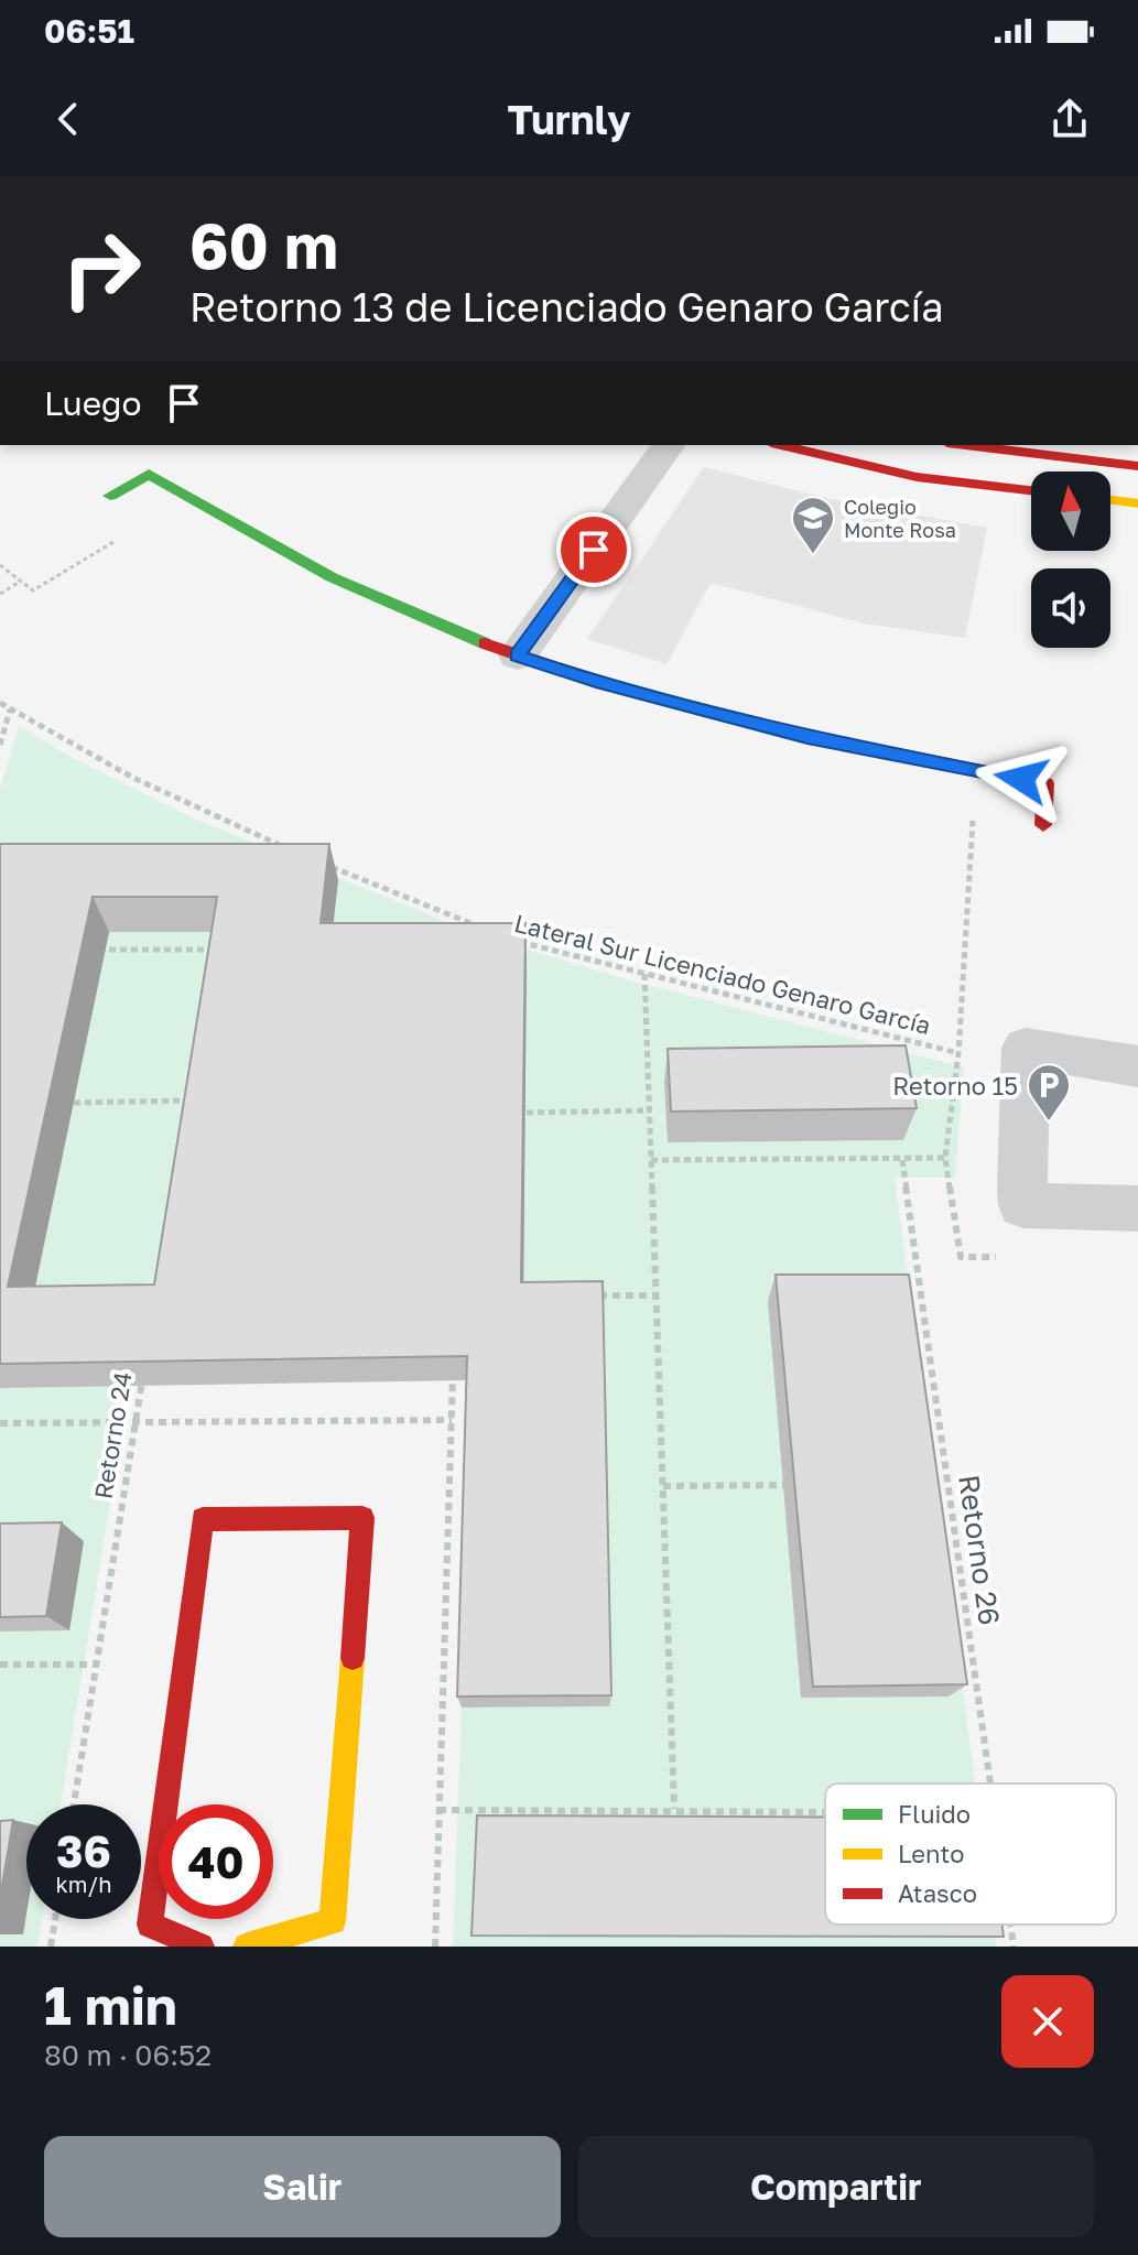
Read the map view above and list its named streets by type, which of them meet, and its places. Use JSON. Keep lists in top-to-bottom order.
{
  "streets": {
    "path": ["Lateral Sur Licenciado Genaro García", "Retorno 24", "Retorno 26"]
  },
  "places": {
    "school or university": ["Colegio Monte Rosa"],
    "parking": ["Retorno 15"]
  },
  "legend": ["Fluido", "Lento", "Atasco"],
  "north": "top",
  "page": {
    "status": "06:51",
    "header": "Turnly",
    "turn": ["60 m", "Retorno 13 de Licenciado Genaro García"],
    "then": "Luego",
    "speed": "36 km/h",
    "limit": "40",
    "heading": ["1 min", "80 m · 06:52"],
    "buttons": ["Salir", "Compartir"]
  }
}
